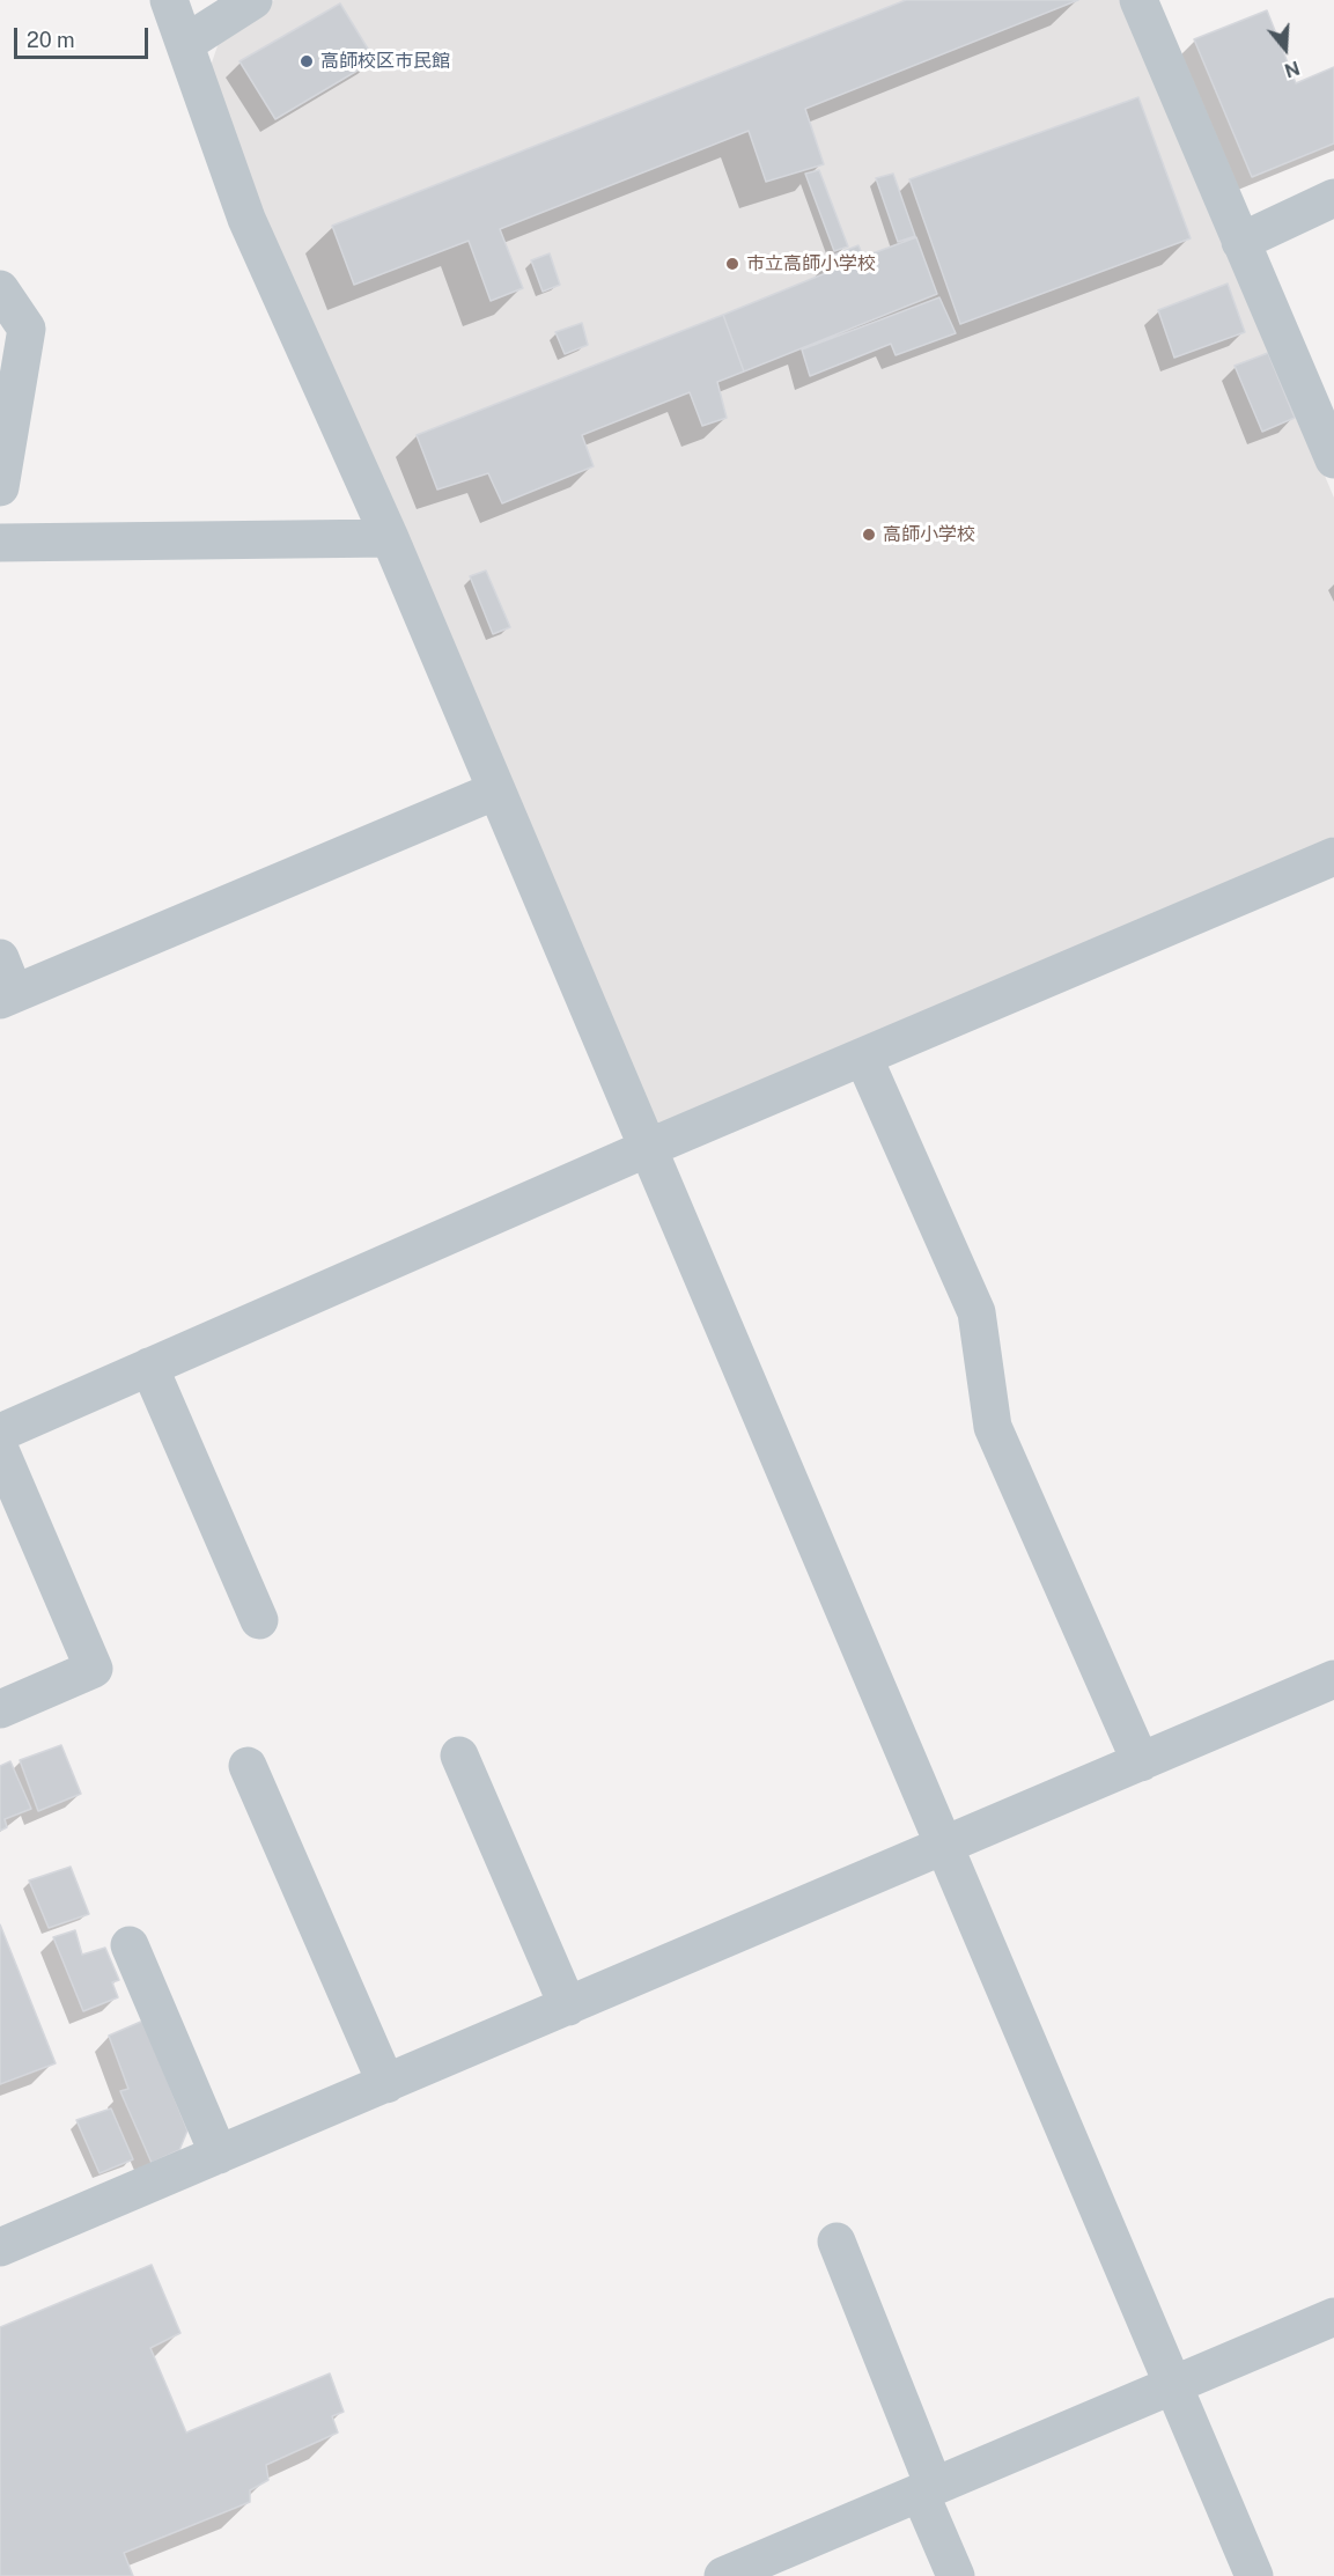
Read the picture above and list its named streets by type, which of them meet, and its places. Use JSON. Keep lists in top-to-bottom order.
{
  "places": ["高師校区市民館", "市立高師小学校", "高師小学校"],
  "scale_bar": "20 m",
  "north": "bottom"
}
